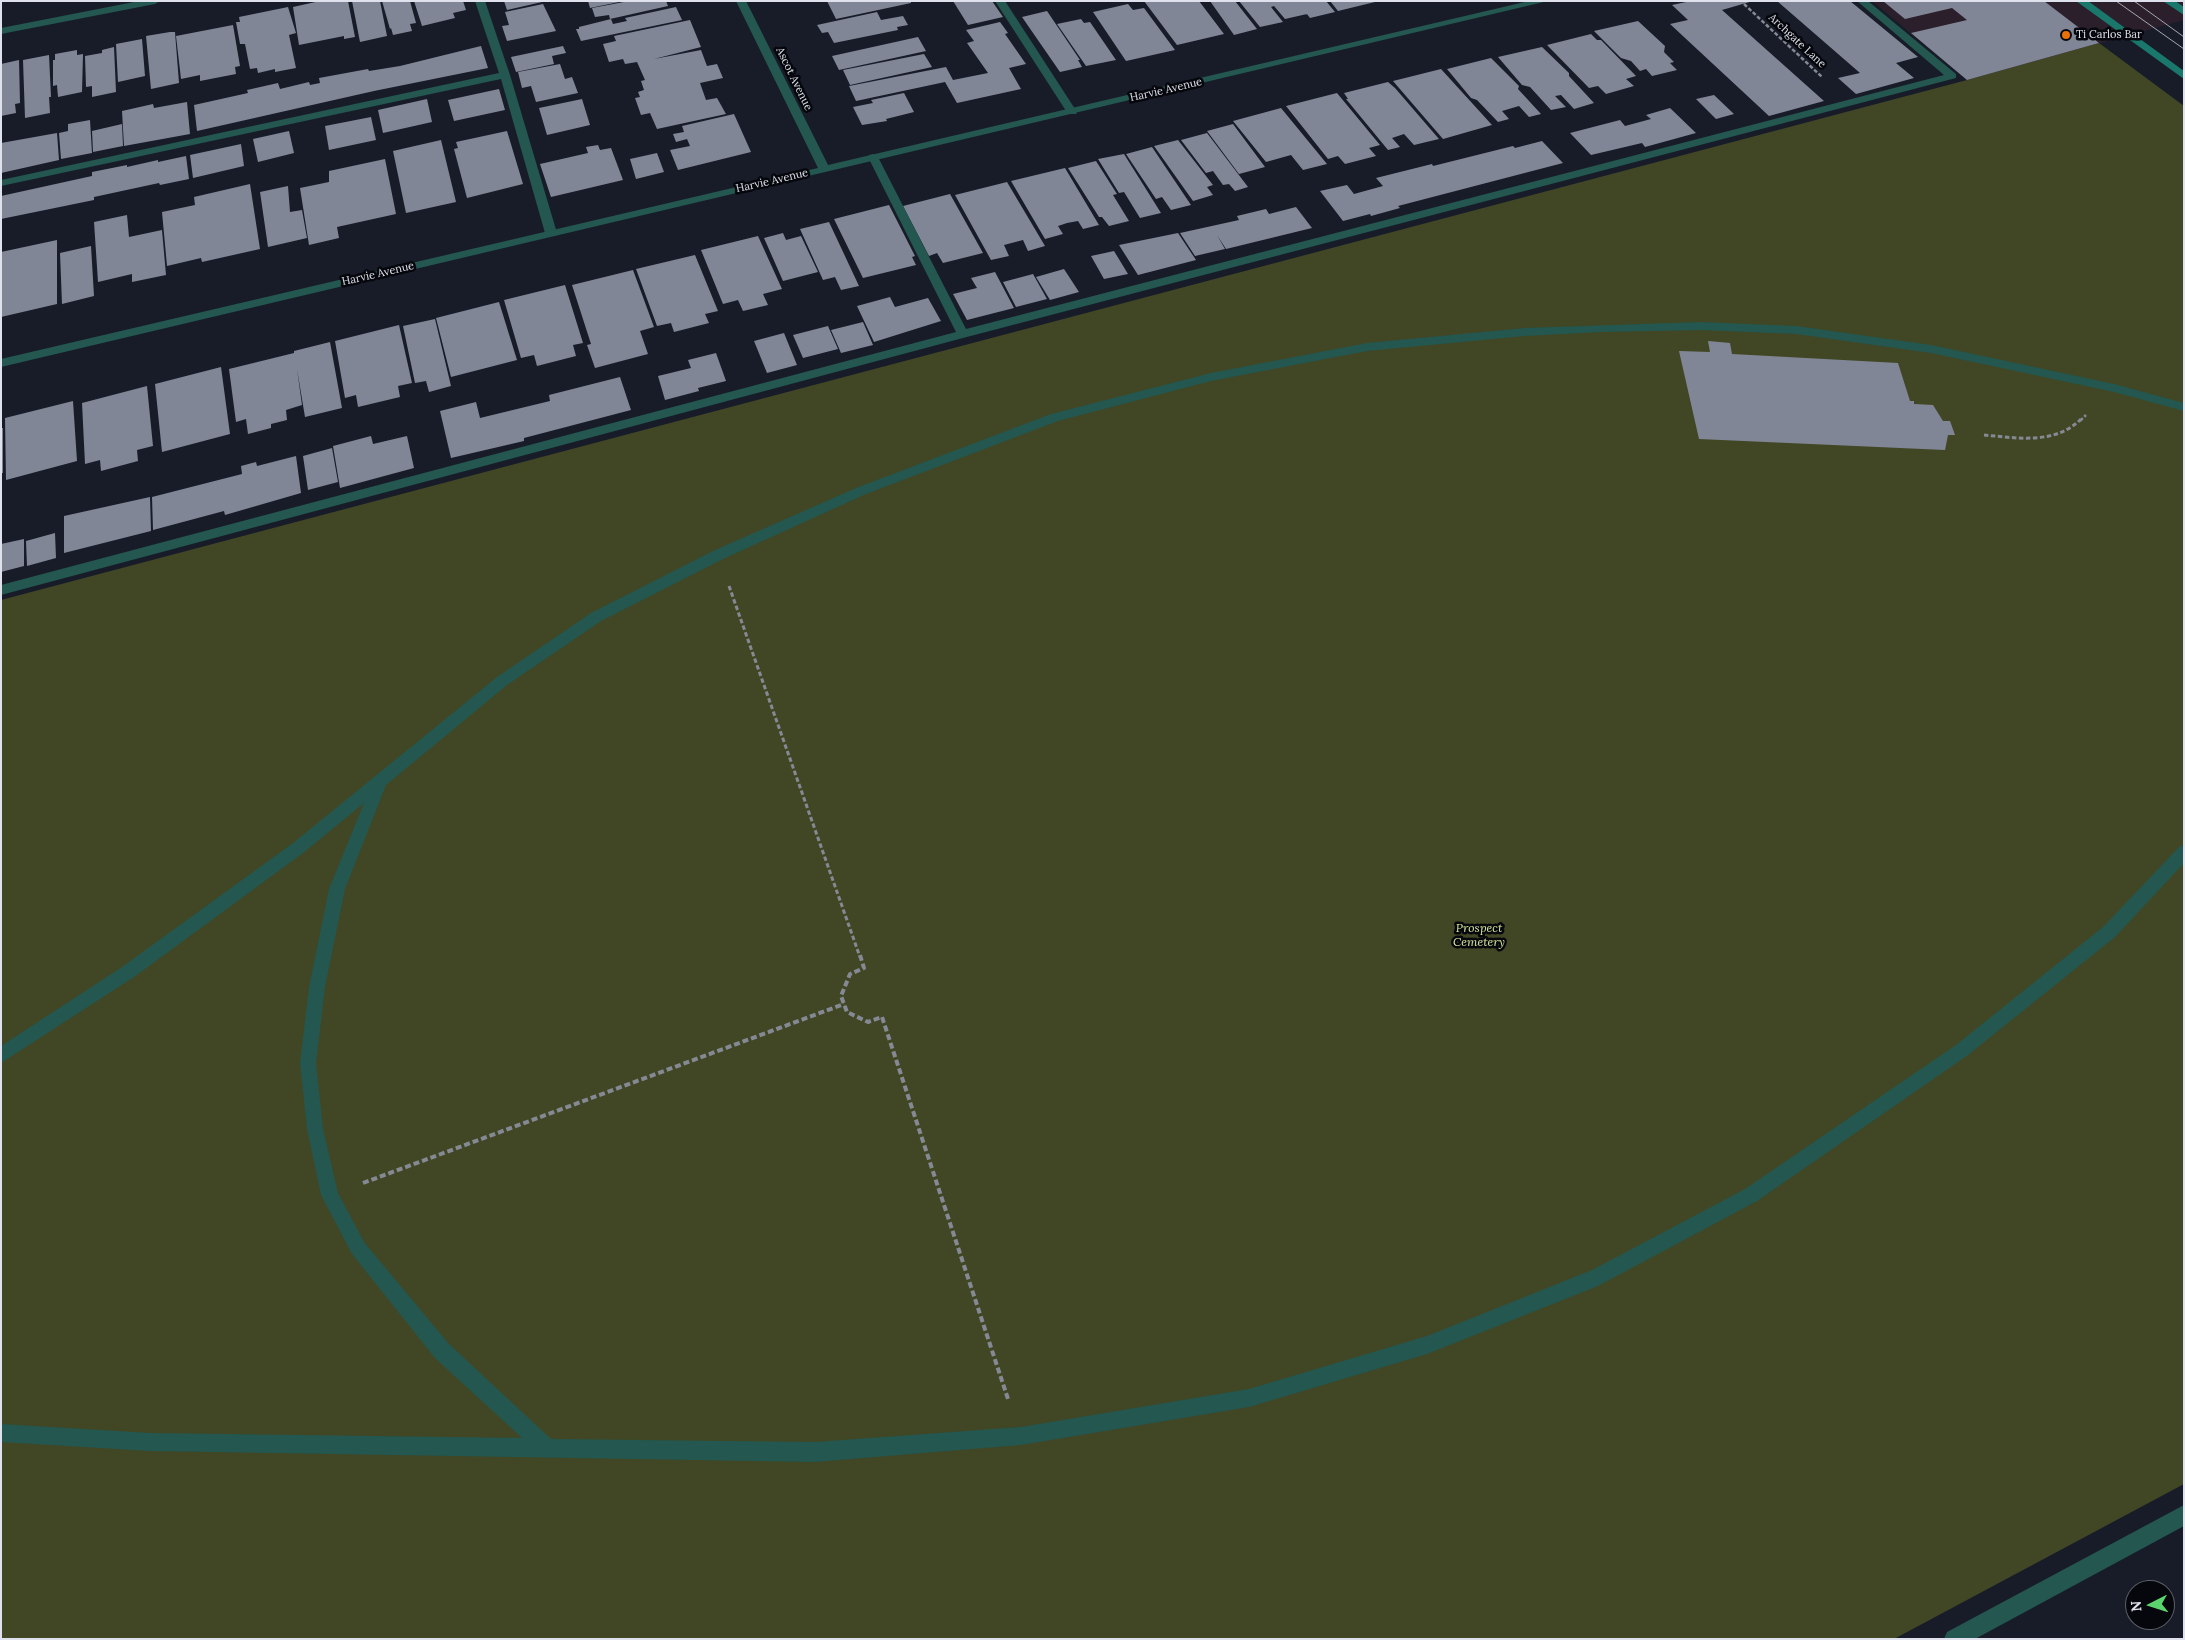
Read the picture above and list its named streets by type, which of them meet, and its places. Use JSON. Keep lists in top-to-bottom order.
{
  "streets": {
    "street": ["Ascot Avenue", "Harvie Avenue"],
    "path": ["Archgate Lane"]
  },
  "crossings": [
    ["Ascot Avenue", "Harvie Avenue"]
  ],
  "parks": ["Prospect Cemetery"],
  "places": ["Ti Carlos Bar"],
  "north": "left"
}
